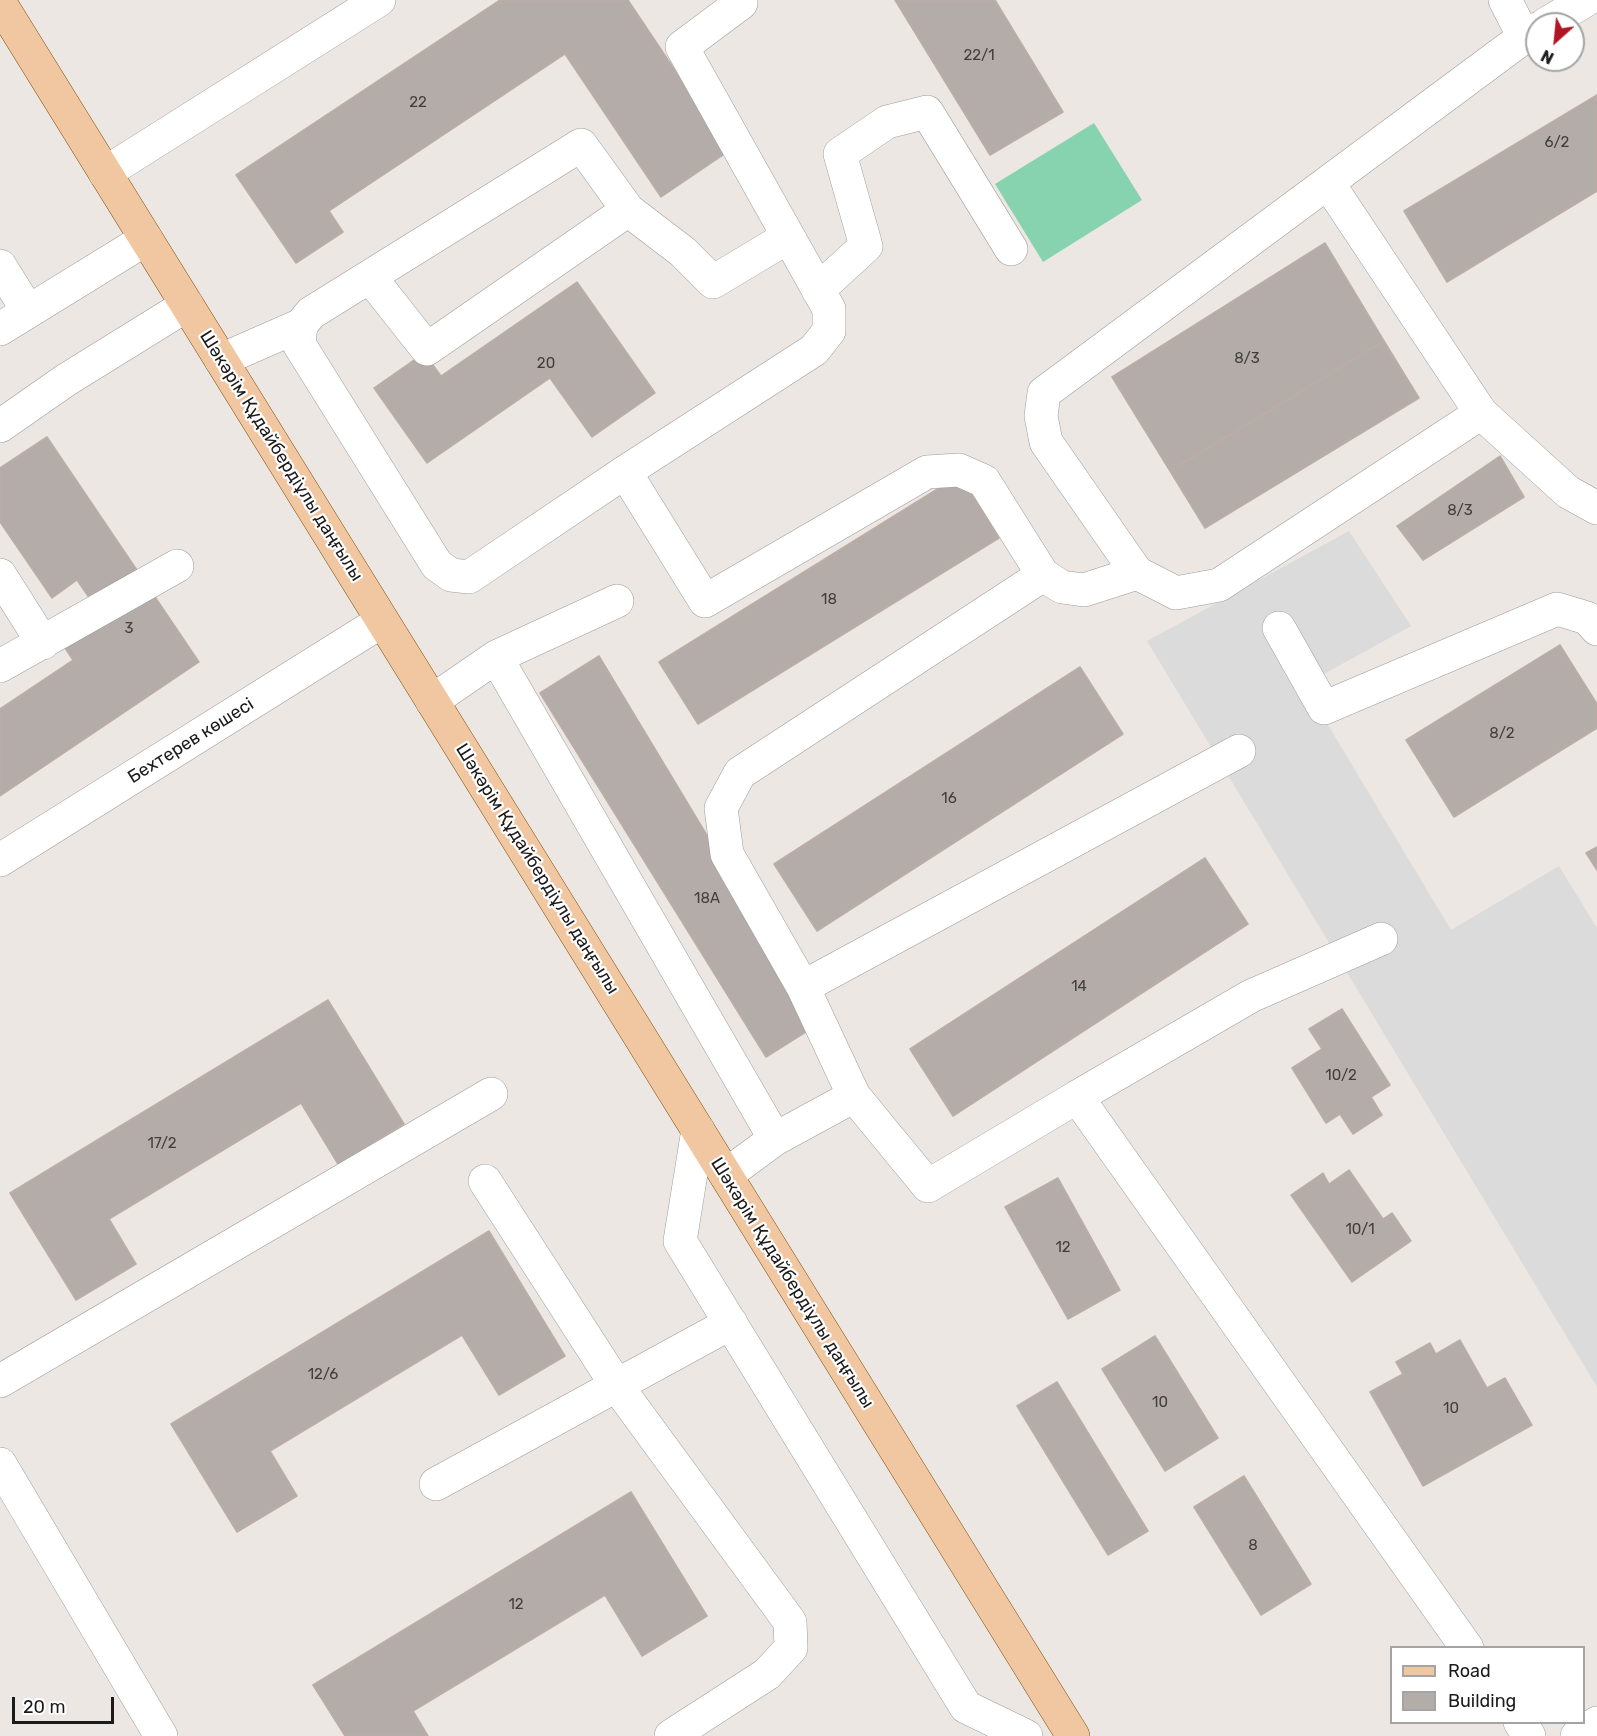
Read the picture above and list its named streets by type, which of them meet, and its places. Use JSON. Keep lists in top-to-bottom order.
{
  "streets": {
    "main road": ["Шәкәрім Құдайбердіұлы даңғылы"],
    "street": ["Бехтерев көшесі"]
  },
  "crossings": [
    ["Шәкәрім Құдайбердіұлы даңғылы", "Бехтерев көшесі"]
  ],
  "house_numbers": [
    "22/1",
    "22",
    "6/2",
    "8/3",
    "20",
    "8/3",
    "18",
    "3",
    "8/2",
    "16",
    "18А",
    "14",
    "10/2",
    "17/2",
    "10/1",
    "12",
    "12/6",
    "10",
    "10",
    "8",
    "12"
  ],
  "legend": ["Road", "Building"],
  "scale_bar": "20 m",
  "north": "bottom left"
}
